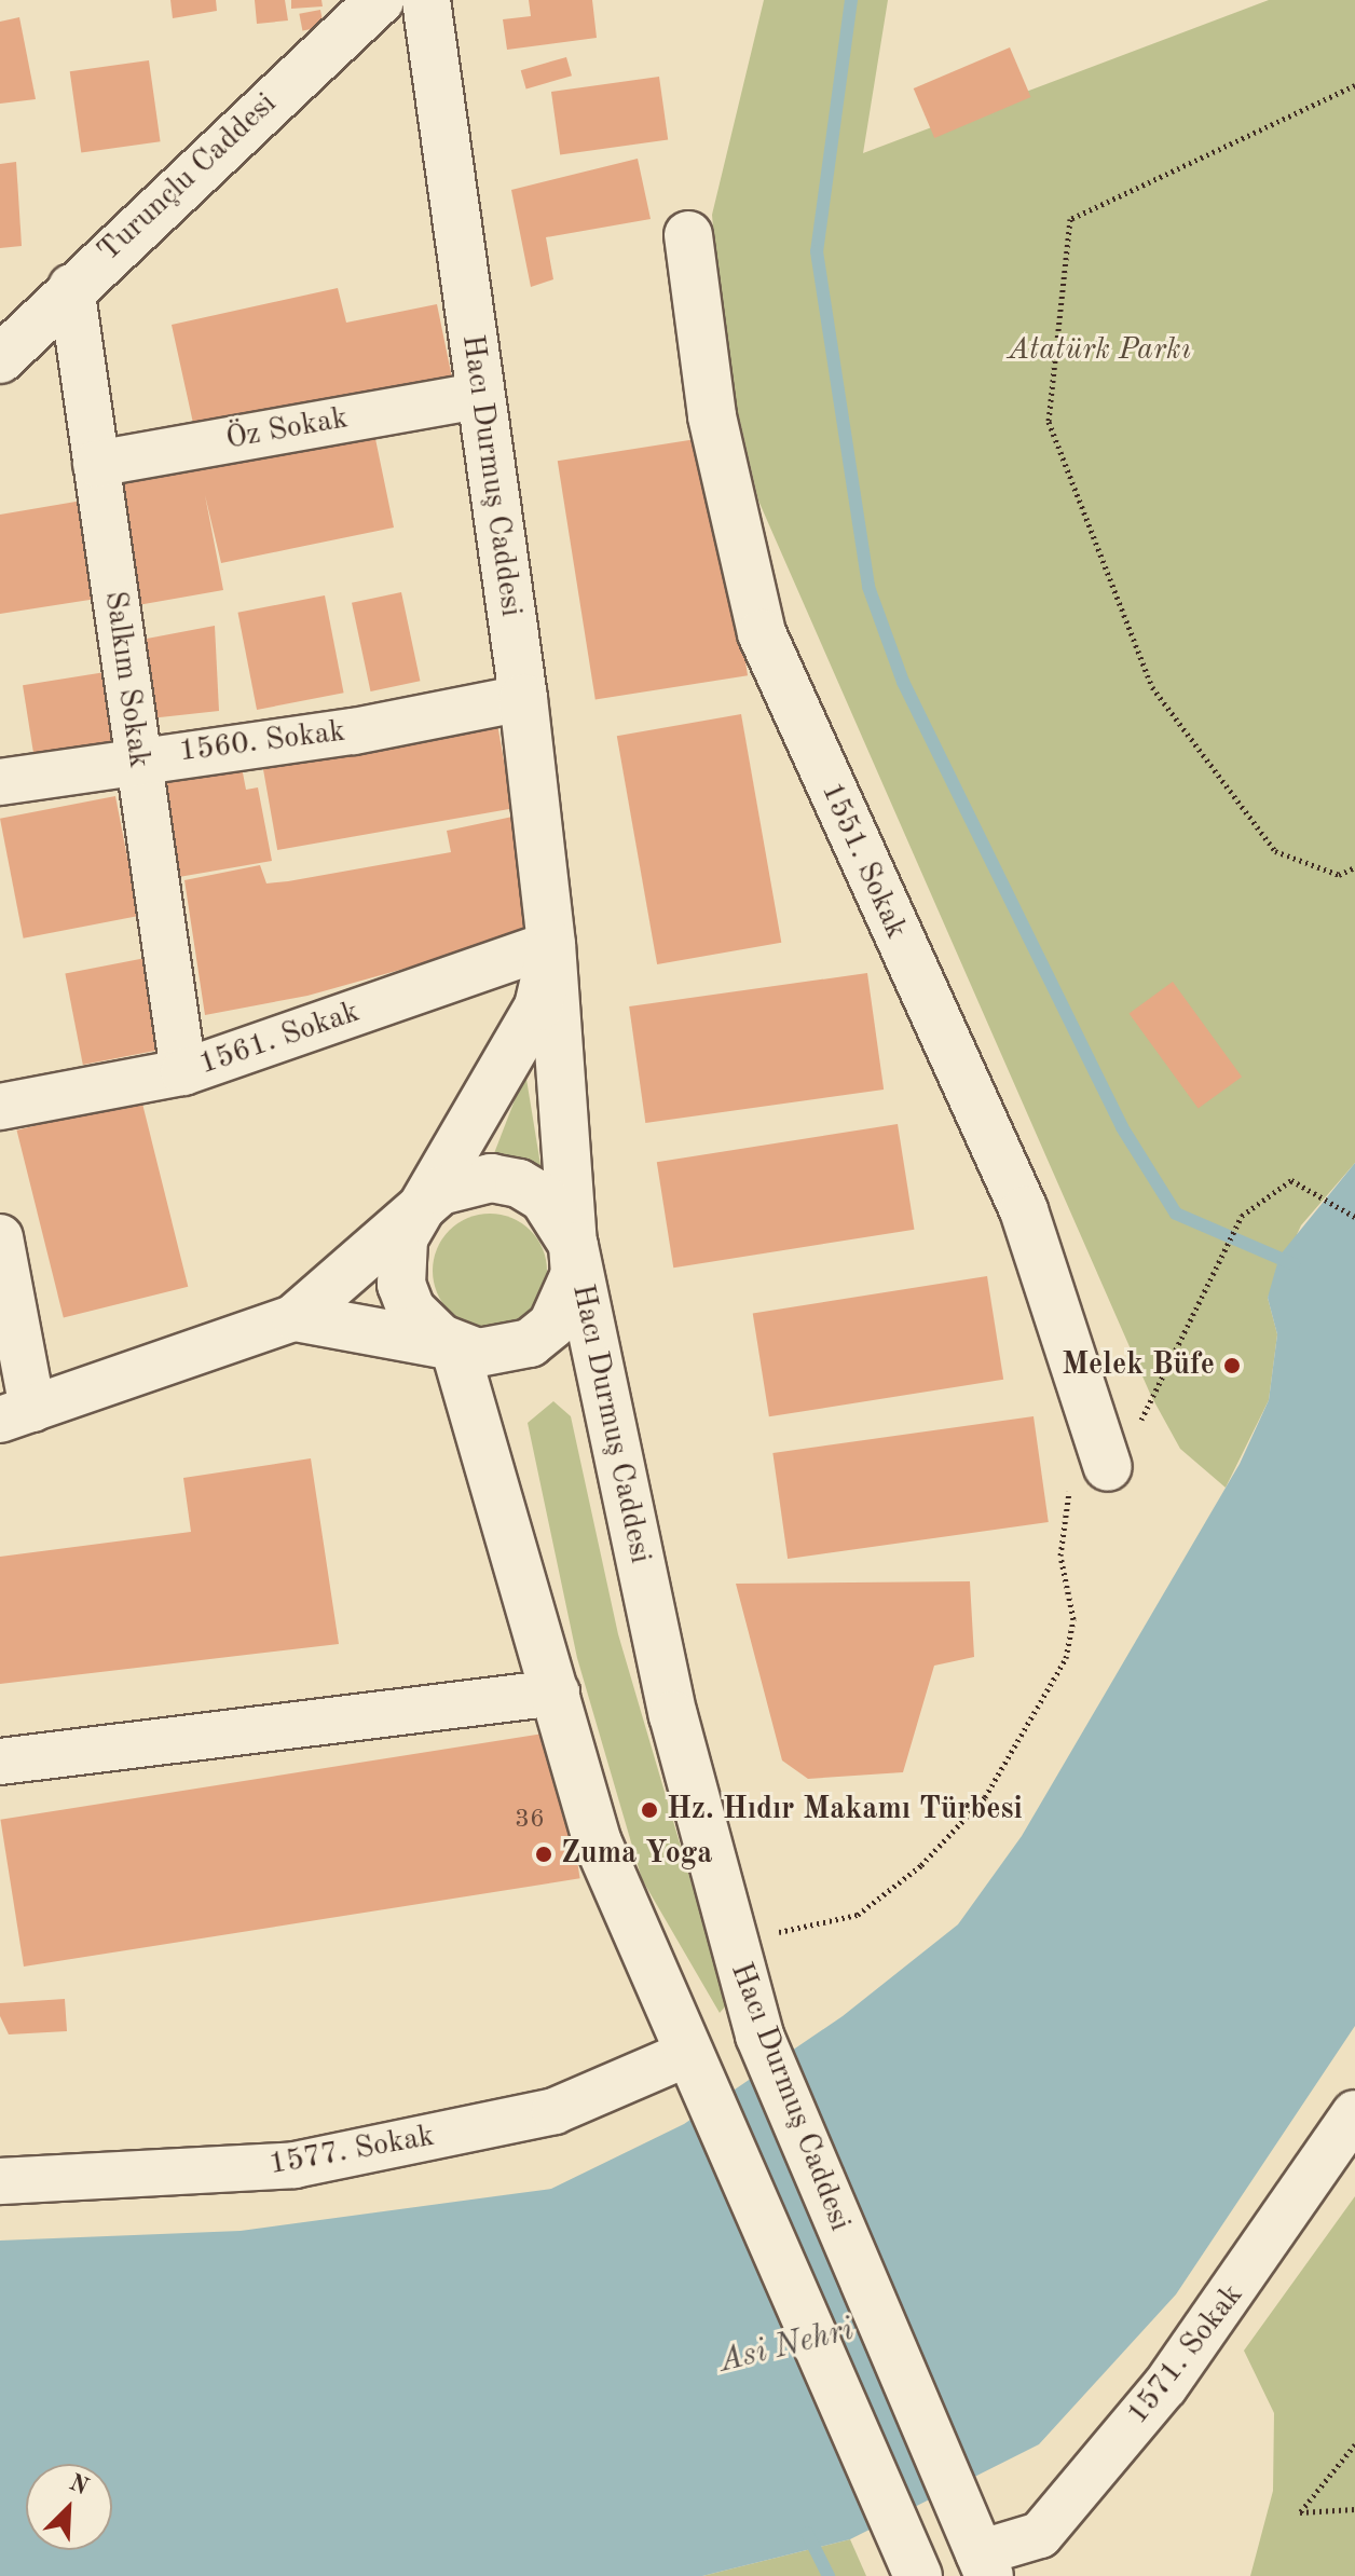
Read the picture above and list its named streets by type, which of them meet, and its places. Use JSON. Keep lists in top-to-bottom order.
{
  "streets": {
    "main road": ["Turunçlu Caddesi", "Hacı Durmuş Caddesi", "1551. Sokak"],
    "street": [
      "Öz Sokak",
      "Salkım Sokak",
      "1560. Sokak",
      "1561. Sokak",
      "1577. Sokak",
      "1571. Sokak"
    ]
  },
  "crossings": [
    ["Turunçlu Caddesi", "Salkım Sokak"],
    ["Öz Sokak", "Hacı Durmuş Caddesi"],
    ["Öz Sokak", "Salkım Sokak"],
    ["Hacı Durmuş Caddesi", "1560. Sokak"],
    ["Hacı Durmuş Caddesi", "1561. Sokak"],
    ["Hacı Durmuş Caddesi", "1571. Sokak"],
    ["Salkım Sokak", "1560. Sokak"],
    ["Salkım Sokak", "1561. Sokak"]
  ],
  "water": ["Asi Nehri"],
  "parks": ["Atatürk Parkı"],
  "places": ["Melek Büfe", "Hz. Hıdır Makamı Türbesi", "Zuma Yoga"],
  "house_numbers": ["36"],
  "north": "top right"
}
